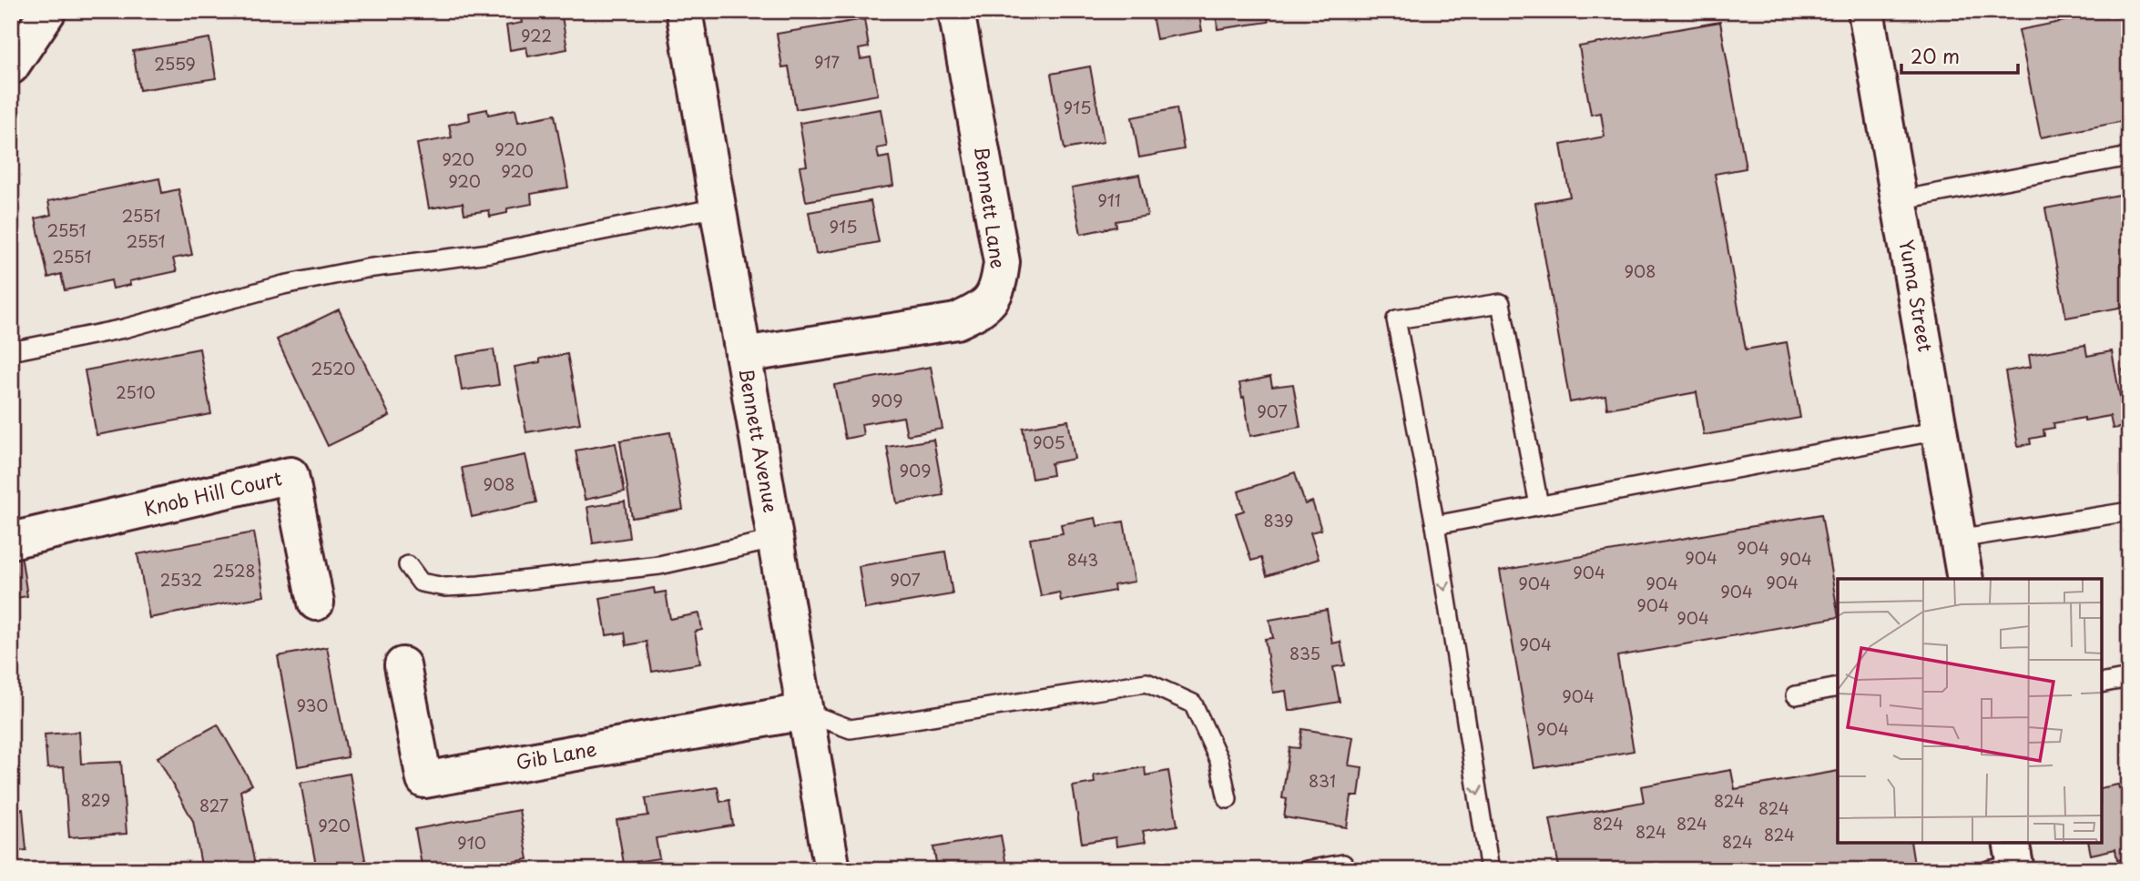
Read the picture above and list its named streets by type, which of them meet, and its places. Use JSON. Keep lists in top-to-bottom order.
{
  "streets": {
    "street": [
      "Bennett Lane",
      "Yuma Street",
      "Bennett Avenue",
      "Knob Hill Court",
      "Gib Lane"
    ]
  },
  "crossings": [
    ["Bennett Lane", "Bennett Avenue"],
    ["Bennett Avenue", "Gib Lane"]
  ],
  "house_numbers": [
    "922",
    "917",
    "2559",
    "915",
    "920",
    "920",
    "920",
    "920",
    "911",
    "2551",
    "915",
    "2551",
    "2551",
    "2551",
    "908",
    "2520",
    "2510",
    "909",
    "907",
    "905",
    "909",
    "908",
    "839",
    "904",
    "904",
    "904",
    "843",
    "2528",
    "904",
    "2532",
    "907",
    "904",
    "904",
    "904",
    "904",
    "904",
    "904",
    "904",
    "835",
    "904",
    "930",
    "904",
    "831",
    "829",
    "824",
    "827",
    "824",
    "824",
    "824",
    "920",
    "824",
    "824",
    "824",
    "910"
  ],
  "scale_bar": "20 m"
}
